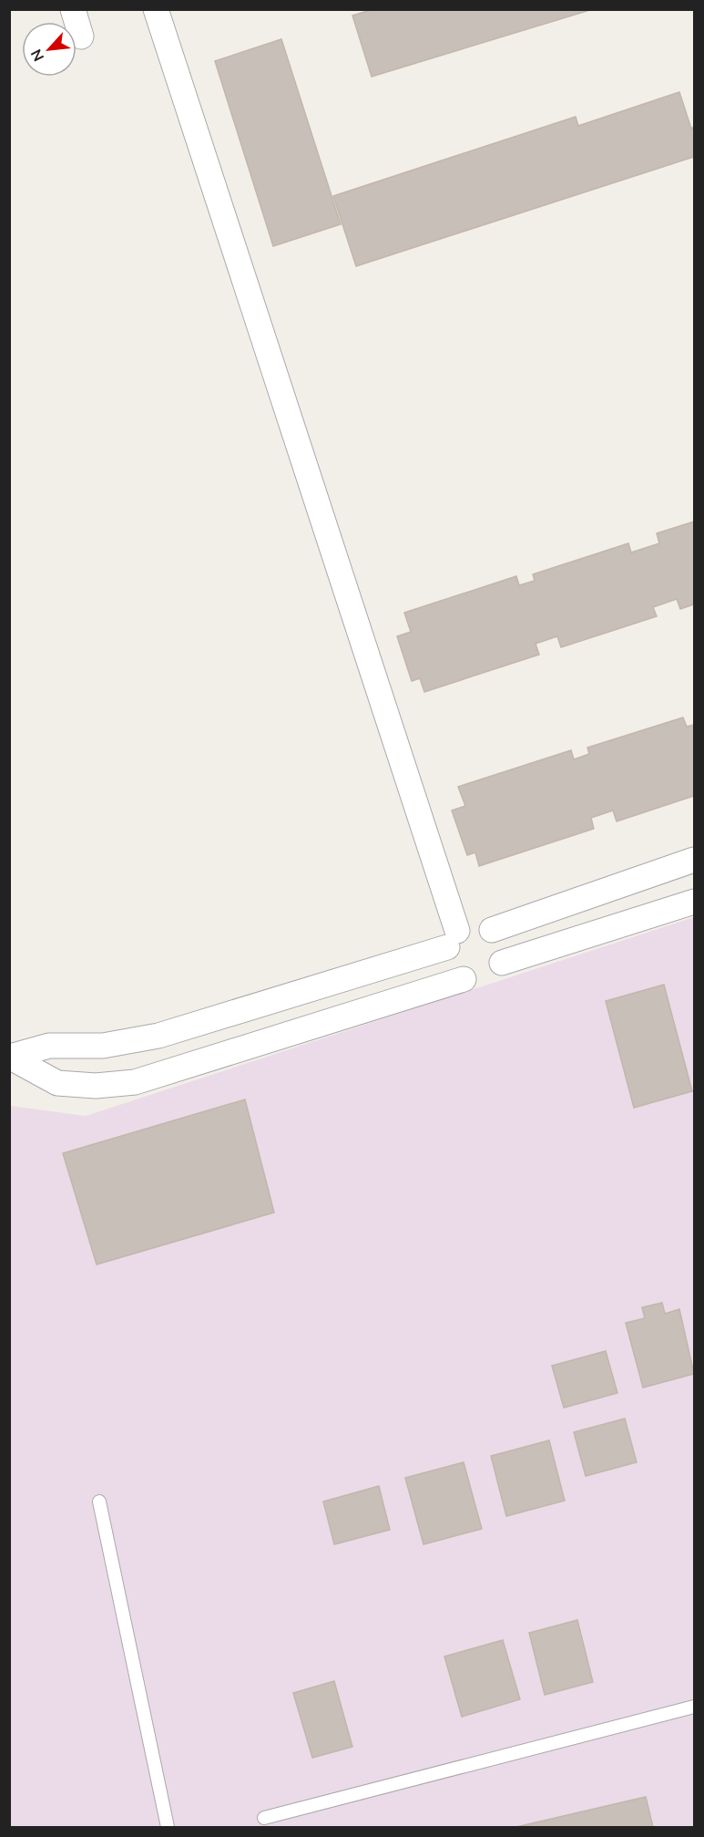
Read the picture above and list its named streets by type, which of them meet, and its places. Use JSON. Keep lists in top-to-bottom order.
{
  "north": "bottom left"
}
